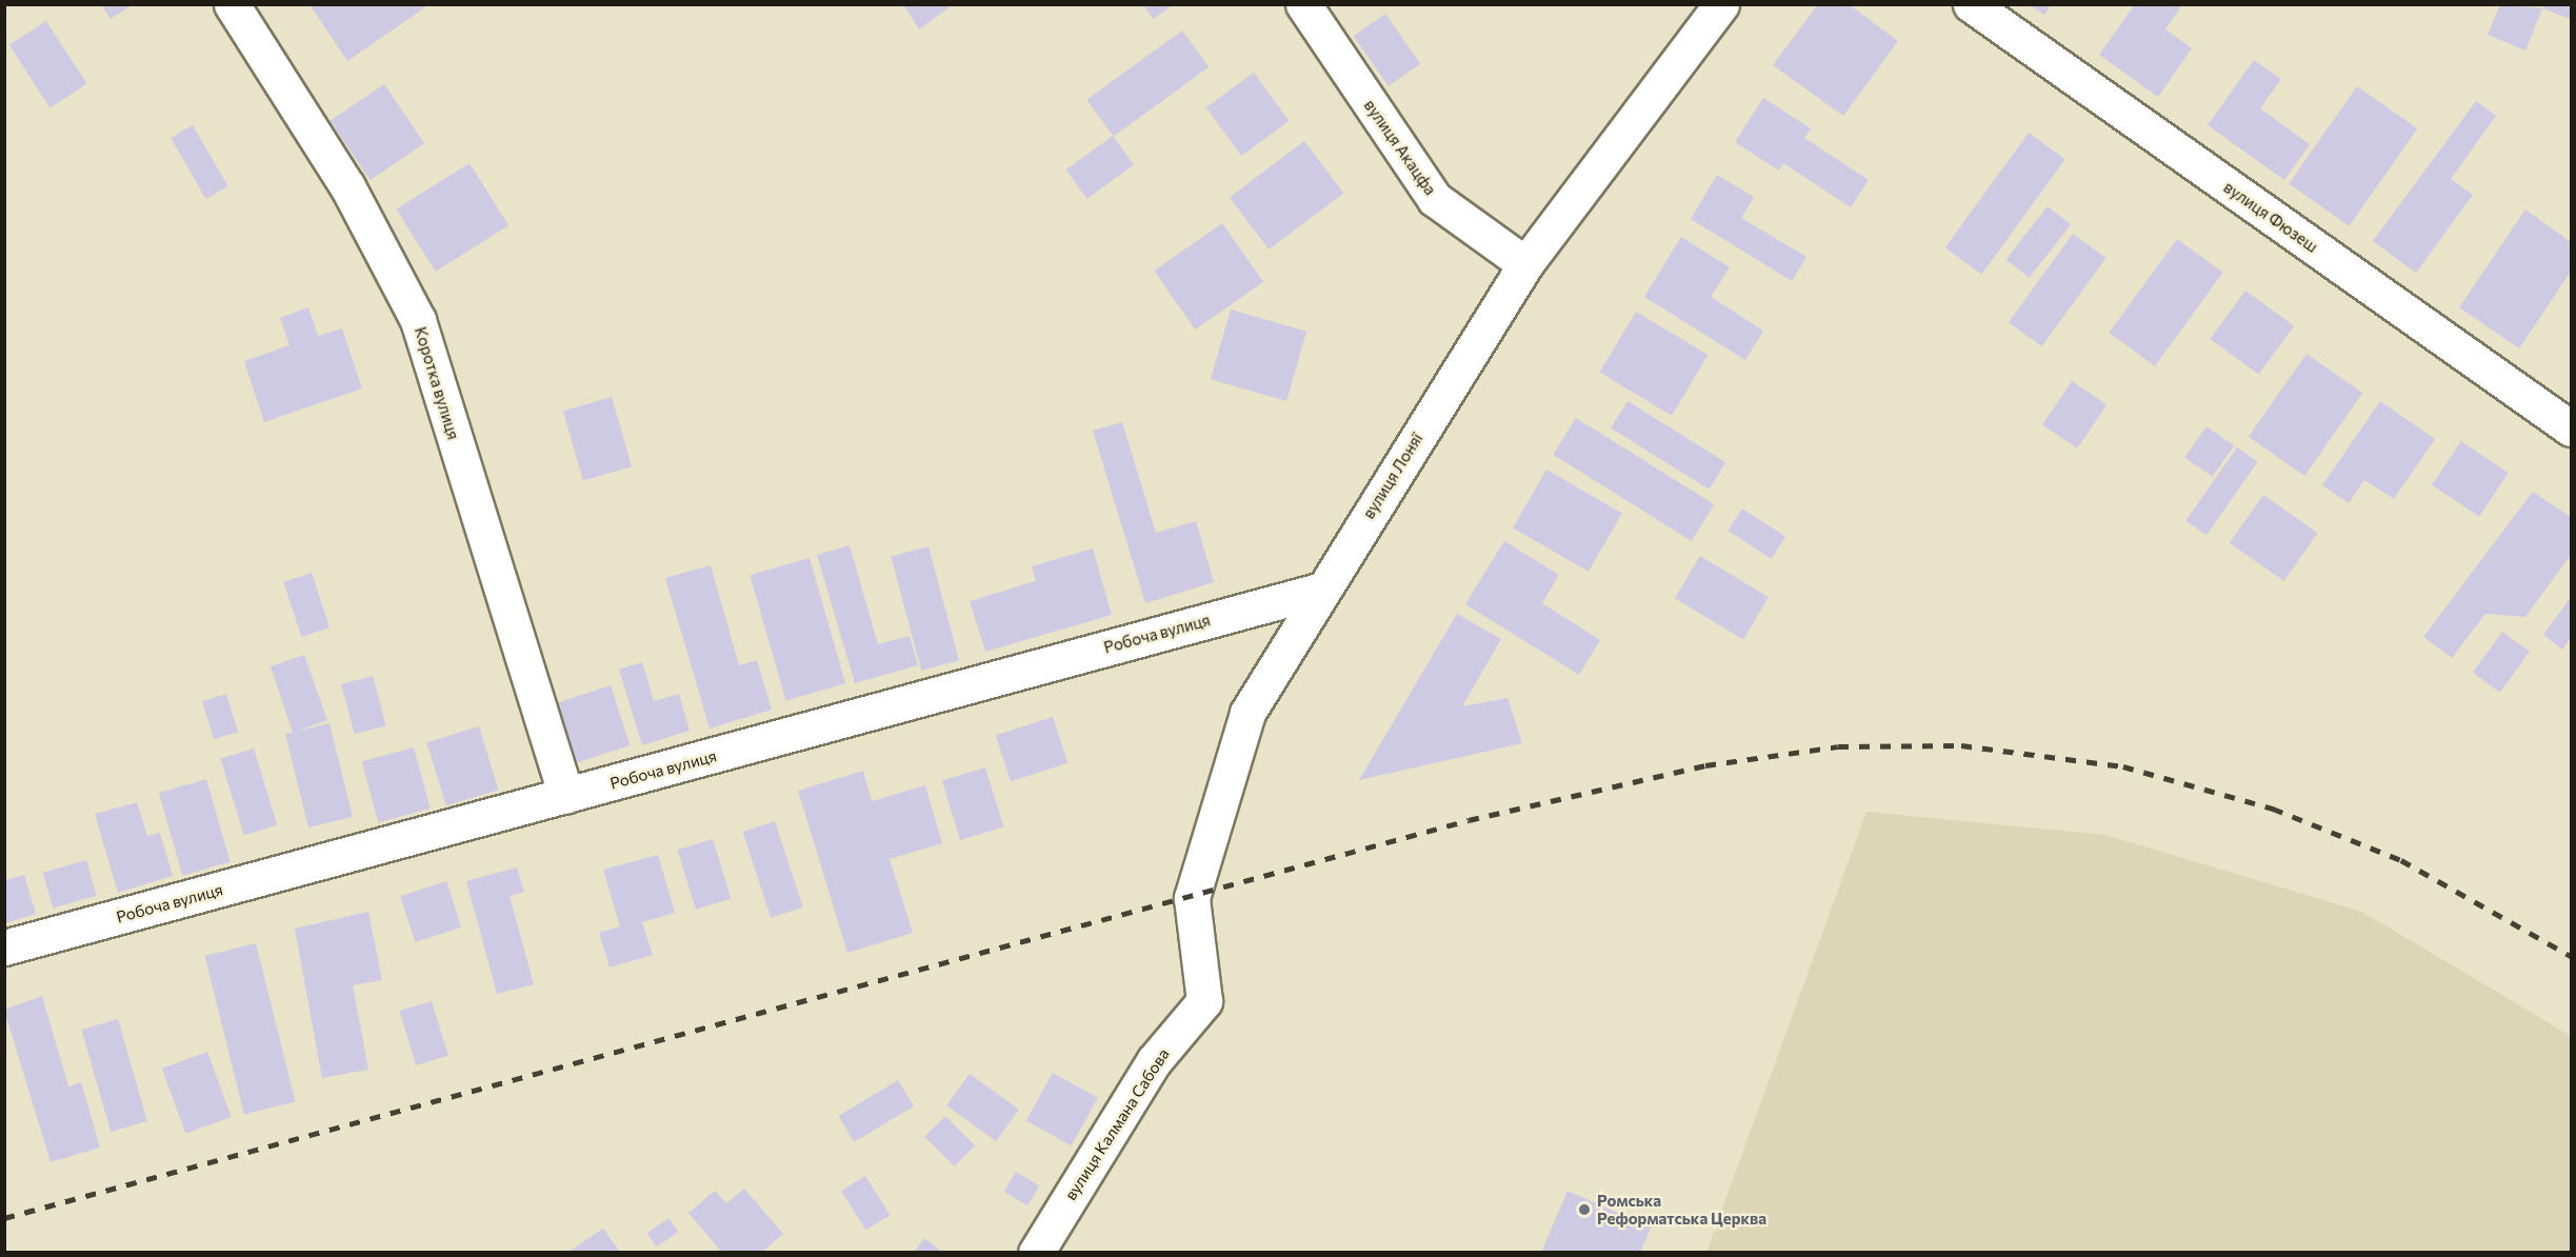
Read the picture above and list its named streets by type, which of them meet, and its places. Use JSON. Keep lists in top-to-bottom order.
{
  "streets": {
    "street": [
      "вулиця Акацфа",
      "вулиця Фюзеш",
      "Коротка вулиця",
      "вулиця Лоняї",
      "Робоча вулиця",
      "вулиця Калмана Сабова"
    ]
  },
  "crossings": [
    ["вулиця Акацфа", "вулиця Лоняї"],
    ["Коротка вулиця", "Робоча вулиця"],
    ["вулиця Лоняї", "Робоча вулиця"],
    ["вулиця Лоняї", "вулиця Калмана Сабова"]
  ],
  "places": ["Ромська Реформатська Церква"]
}
